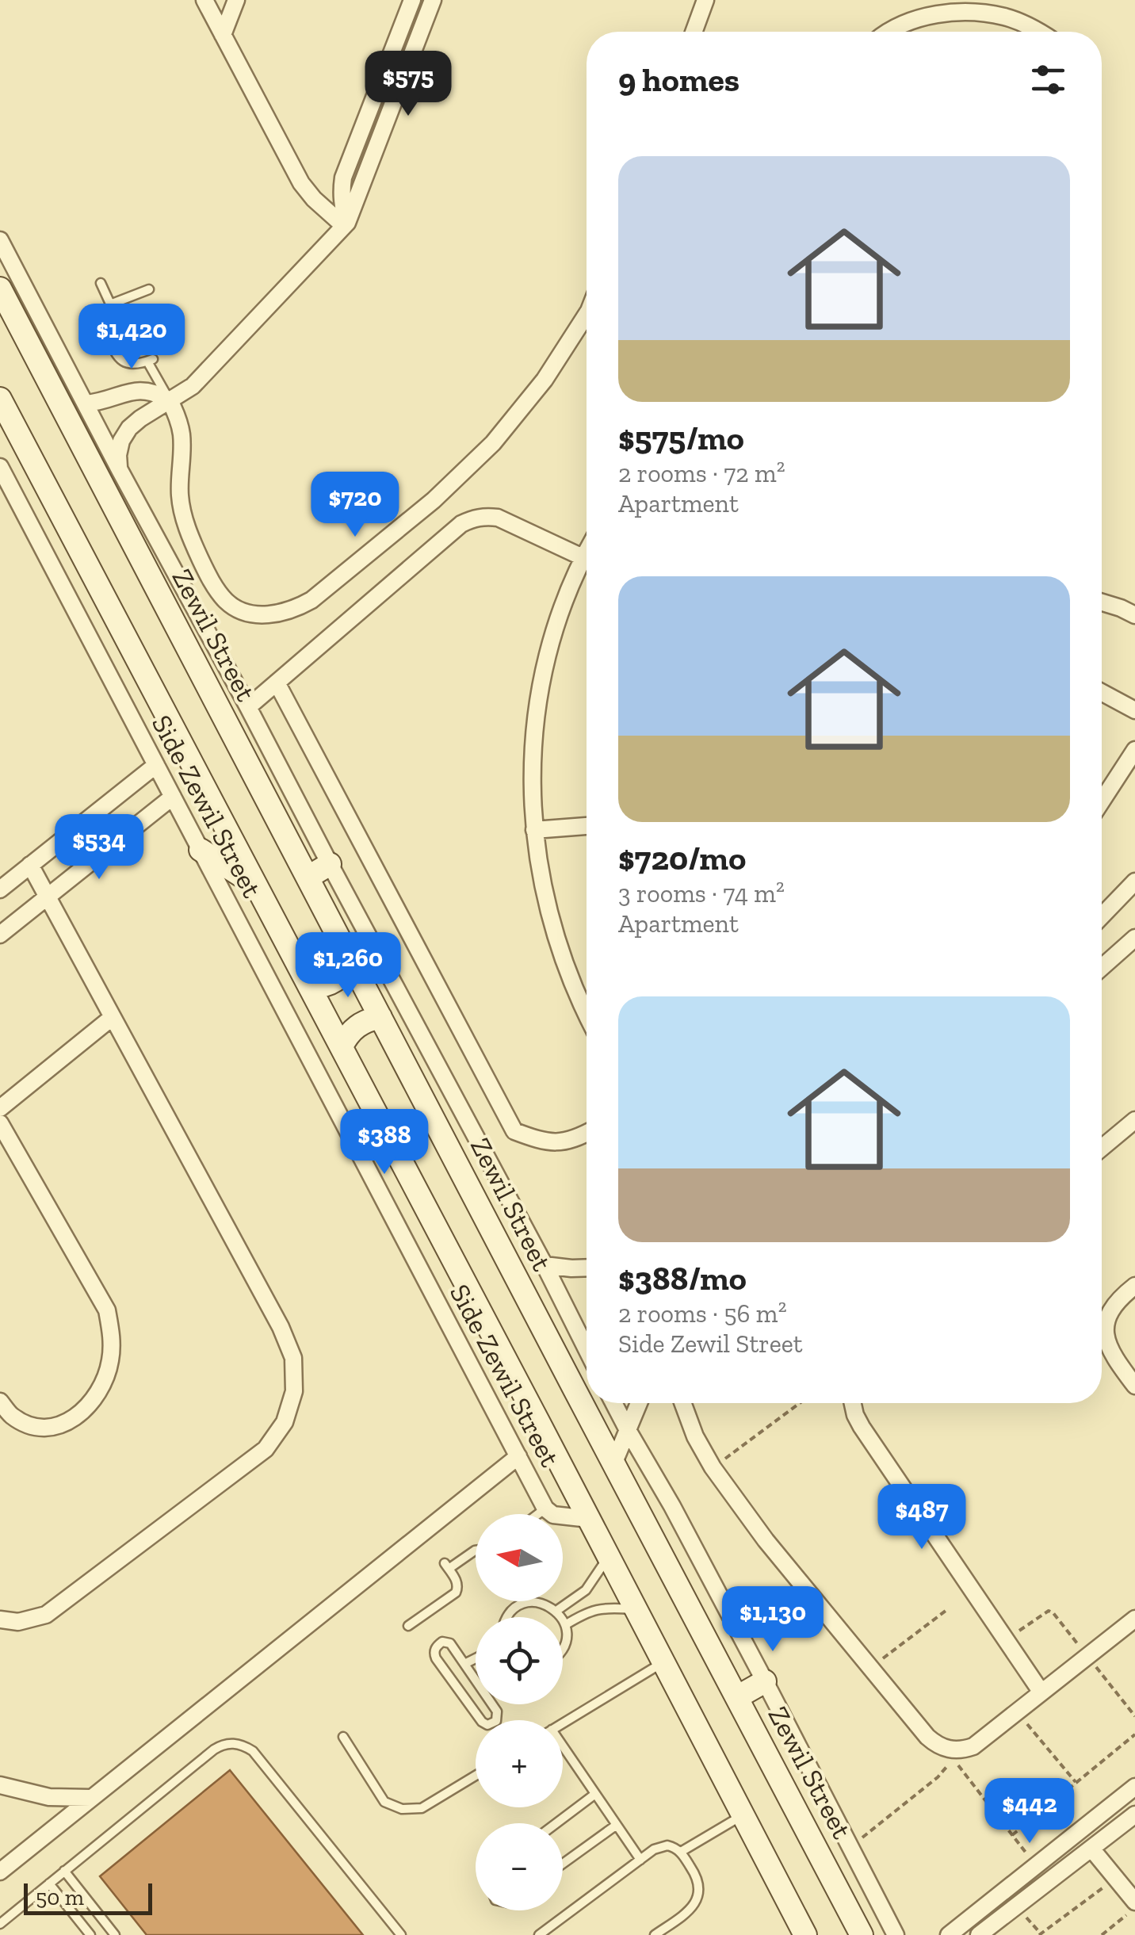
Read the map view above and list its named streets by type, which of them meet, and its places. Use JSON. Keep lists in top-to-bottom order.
{
  "streets": {
    "main road": ["Zewil Street"],
    "street": ["Side Zewil Street"]
  },
  "scale_bar": "50 m",
  "north": "left",
  "page": {
    "heading": "9 homes",
    "price": [
      "$575",
      "$1,420",
      "$720",
      "$534",
      "$1,260",
      "$388",
      "$487",
      "$1,130",
      "$442"
    ],
    "list": [
      {
        "name": "$575/mo",
        "note": "2 rooms · 72 m² · Apartment"
      },
      {
        "name": "$720/mo",
        "note": "3 rooms · 74 m² · Apartment"
      },
      {
        "name": "$388/mo",
        "note": "2 rooms · 56 m² · Side Zewil Street"
      }
    ],
    "map_buttons": ["+", "−"],
    "scale": "50 m"
  }
}
